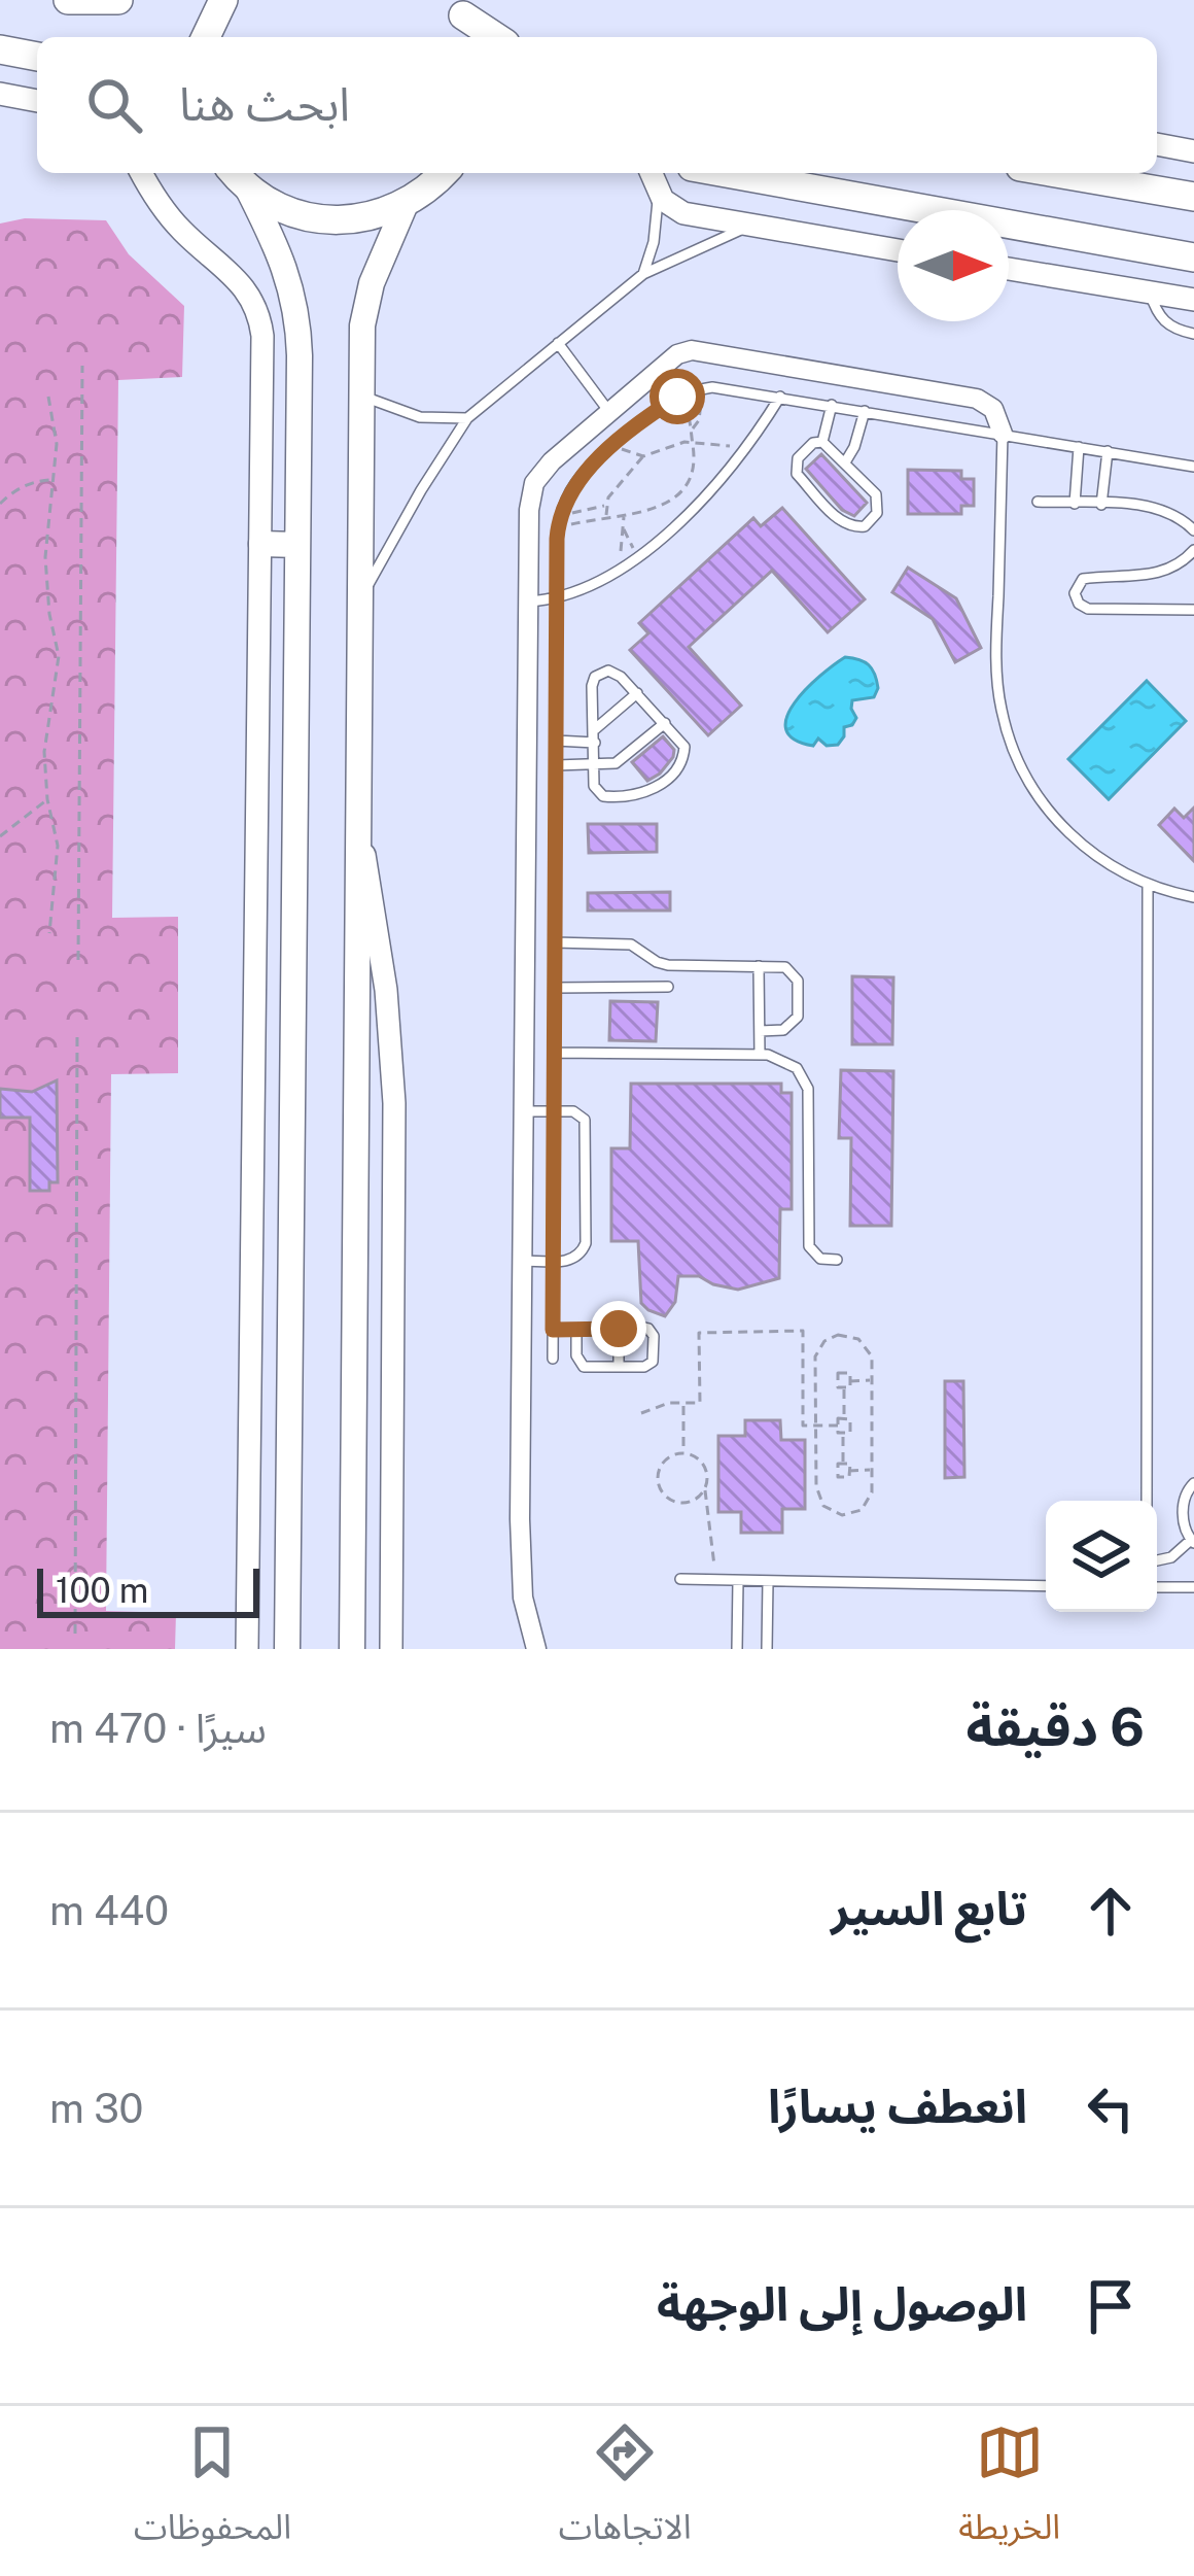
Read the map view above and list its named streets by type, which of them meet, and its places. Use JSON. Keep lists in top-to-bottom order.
{
  "scale_bar": "100 m",
  "north": "right",
  "page": {
    "search": "ابحث هنا",
    "scale": "100 m",
    "heading": ["6 دقيقة", "سيرًا · 470 m"],
    "list": [
      ["تابع السير", "440 m"],
      ["انعطف يسارًا", "30 m"],
      "الوصول إلى الوجهة"
    ],
    "nav": ["الخريطة", "الاتجاهات", "المحفوظات"]
  }
}
